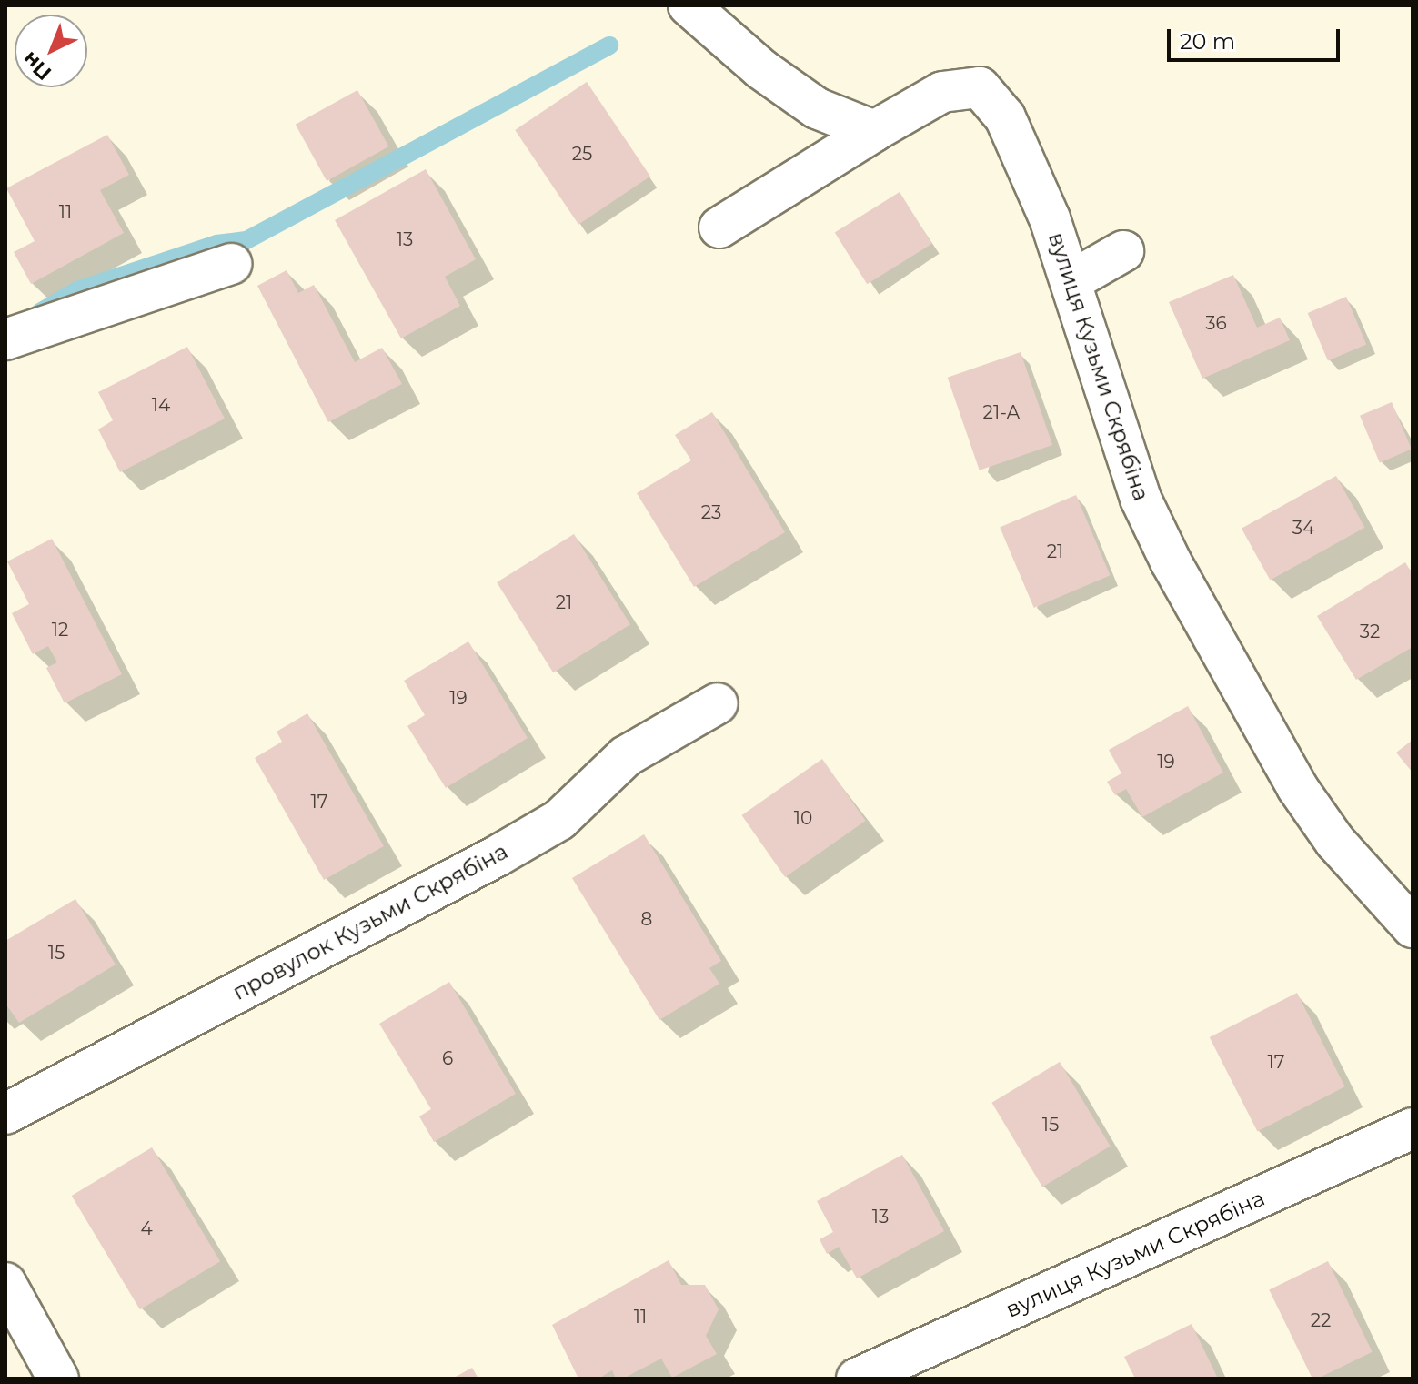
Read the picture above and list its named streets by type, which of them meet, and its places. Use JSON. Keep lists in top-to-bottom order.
{
  "streets": {
    "street": ["вулиця Кузьми Скрябіна", "провулок Кузьми Скрябіна"]
  },
  "house_numbers": [
    "25",
    "11",
    "13",
    "36",
    "14",
    "21-А",
    "23",
    "34",
    "21",
    "21",
    "12",
    "32",
    "19",
    "19",
    "17",
    "10",
    "8",
    "15",
    "6",
    "17",
    "15",
    "13",
    "4",
    "11",
    "22"
  ],
  "scale_bar": "20 m",
  "north": "bottom left"
}
